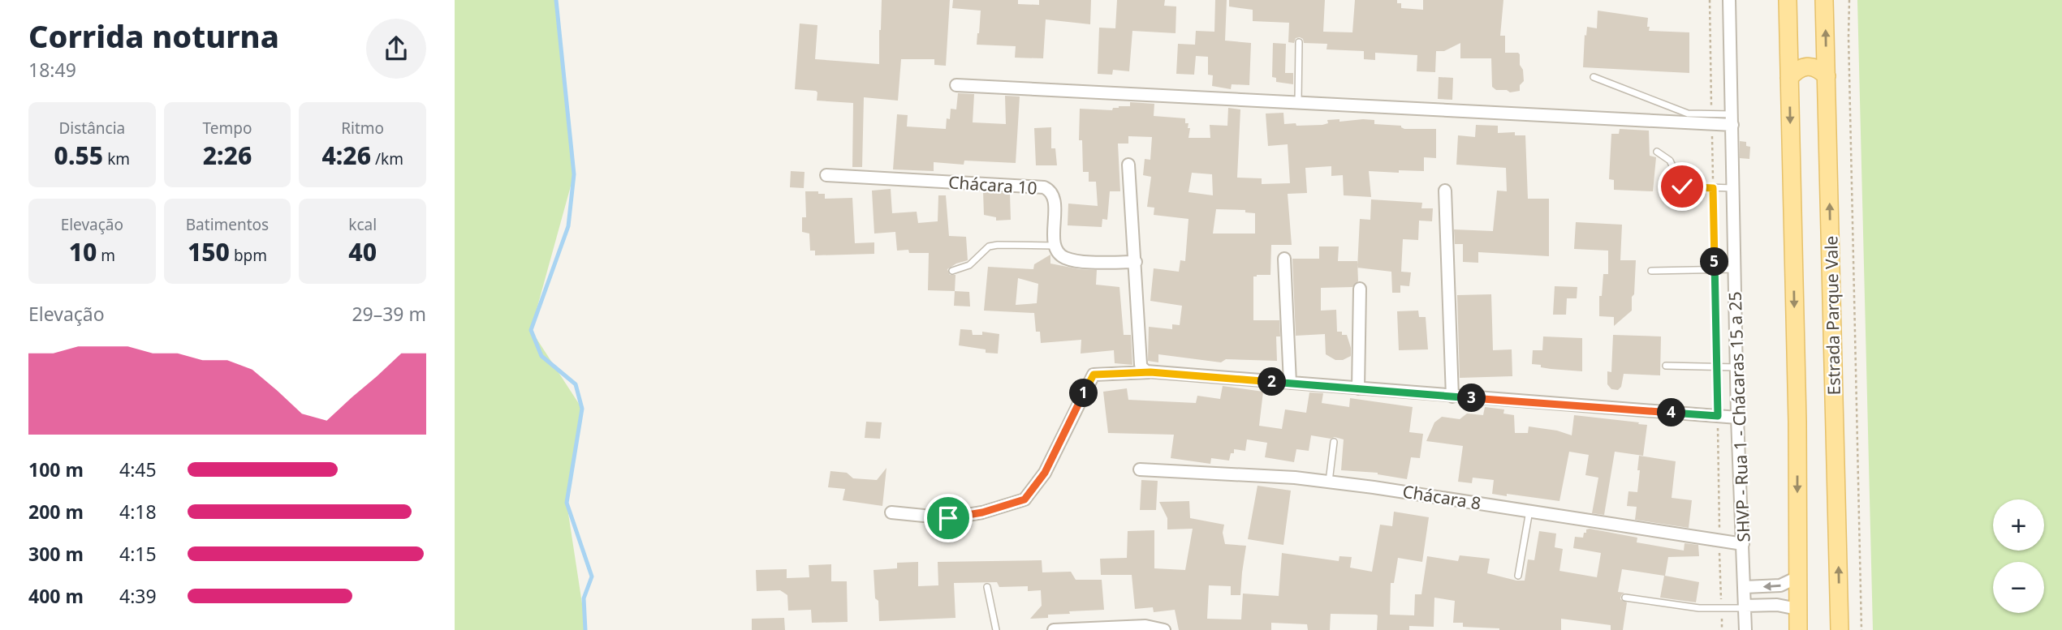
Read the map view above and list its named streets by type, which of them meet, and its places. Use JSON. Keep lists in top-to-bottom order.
{
  "streets": {
    "main road": ["Estrada Parque Vale"],
    "street": ["Chácara 10", "SHVP - Rua 1 - Chácaras 15 a 25", "Chácara 8"]
  },
  "crossings": [
    ["SHVP - Rua 1 - Chácaras 15 a 25", "Chácara 8"]
  ],
  "page": {
    "heading": ["Corrida noturna", "18:49"],
    "stats": [
      ["Distância", "0.55 km"],
      ["Tempo", "2:26"],
      ["Ritmo", "4:26 /km"],
      ["Elevação", "10 m"],
      ["Batimentos", "150 bpm"],
      ["kcal", "40"]
    ],
    "pins": [
      "5",
      "2",
      "1",
      "3",
      "4"
    ],
    "chart": ["Elevação", "29–39 m"],
    "list": [
      {
        "name": "100 m",
        "note": "4:45"
      },
      {
        "name": "200 m",
        "note": "4:18"
      },
      {
        "name": "300 m",
        "note": "4:15"
      },
      {
        "name": "400 m",
        "note": "4:39"
      }
    ],
    "map_buttons": ["+", "−"]
  }
}
